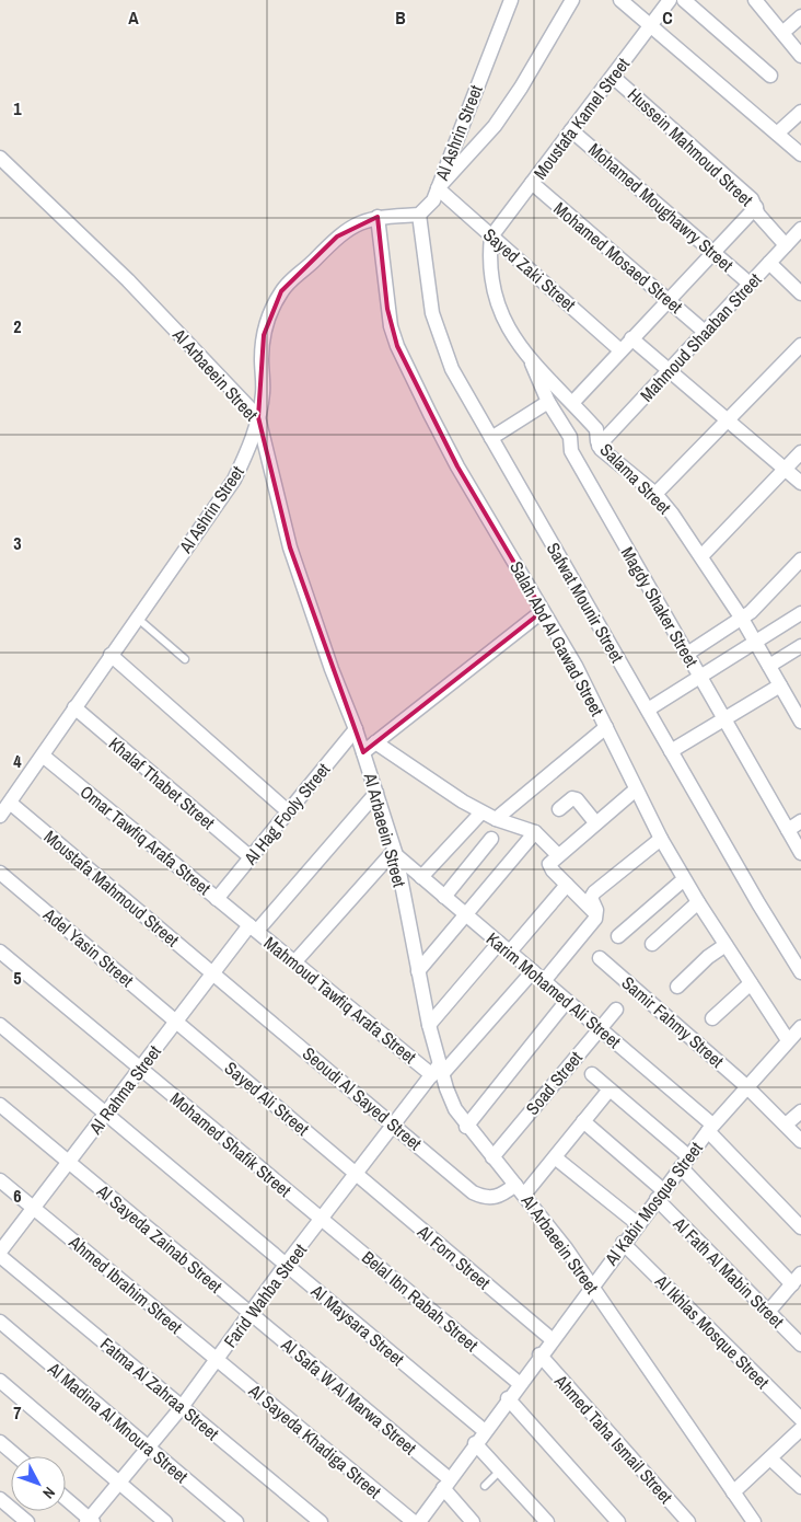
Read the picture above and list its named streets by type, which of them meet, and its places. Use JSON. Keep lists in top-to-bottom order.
{
  "streets": {
    "street": [
      "Moustafa Kamel Street",
      "Al Ashrin Street",
      "Hussein Mahmoud Street",
      "Mohamed Moughawry Street",
      "Mohamed Mosaed Street",
      "Sayed Zaki Street",
      "Mahmoud Shaaban Street",
      "Al Arbaeein Street",
      "Salama Street",
      "Safwat Mounir Street",
      "Magdy Shaker Street",
      "Salah Abd Al Gawad Street",
      "Khalaf Thabet Street",
      "Al Hag Fooly Street",
      "Omar Tawfiq Arafa Street",
      "Moustafa Mahmoud Street",
      "Adel Yasin Street",
      "Karim Mohamed Ali Street",
      "Mahmoud Tawfiq Arafa Street",
      "Samir Fahmy Street",
      "Soad Street",
      "Al Rahma Street",
      "Sayed Ali Street",
      "Seoudi Al Sayed Street",
      "Mohamed Shafik Street",
      "Al Kabir Mosque Street",
      "Al Sayeda Zainab Street",
      "Al Forn Street",
      "Al Fath Al Mabin Street",
      "Ahmed Ibrahim Street",
      "Farid Wahba Street",
      "Belal Ibn Rabah Street",
      "Al Maysara Street",
      "Al Ikhlas Mosque Street",
      "Fatma Al Zahraa Street",
      "Al Safa W Al Marwa Street",
      "Al Madina Al Mnoura Street",
      "Ahmed Taha Ismail Street",
      "Al Sayeda Khadiga Street"
    ]
  },
  "crossings": [
    ["Moustafa Kamel Street", "Hussein Mahmoud Street"],
    ["Moustafa Kamel Street", "Mohamed Moughawry Street"],
    ["Moustafa Kamel Street", "Mohamed Mosaed Street"],
    ["Moustafa Kamel Street", "Sayed Zaki Street"],
    ["Moustafa Kamel Street", "Salama Street"],
    ["Al Ashrin Street", "Sayed Zaki Street"],
    ["Al Ashrin Street", "Al Arbaeein Street"],
    ["Al Ashrin Street", "Safwat Mounir Street"],
    ["Al Ashrin Street", "Salah Abd Al Gawad Street"],
    ["Al Ashrin Street", "Khalaf Thabet Street"],
    ["Al Ashrin Street", "Omar Tawfiq Arafa Street"],
    ["Al Ashrin Street", "Moustafa Mahmoud Street"],
    ["Hussein Mahmoud Street", "Mahmoud Shaaban Street"],
    ["Mohamed Moughawry Street", "Mahmoud Shaaban Street"],
    ["Mohamed Mosaed Street", "Mahmoud Shaaban Street"],
    ["Sayed Zaki Street", "Salama Street"],
    ["Mahmoud Shaaban Street", "Salama Street"],
    ["Al Arbaeein Street", "Al Hag Fooly Street"],
    ["Al Arbaeein Street", "Karim Mohamed Ali Street"],
    ["Al Arbaeein Street", "Mahmoud Tawfiq Arafa Street"],
    ["Al Arbaeein Street", "Soad Street"],
    ["Al Arbaeein Street", "Al Rahma Street"],
    ["Al Arbaeein Street", "Seoudi Al Sayed Street"],
    ["Al Arbaeein Street", "Al Kabir Mosque Street"],
    ["Al Arbaeein Street", "Farid Wahba Street"],
    ["Salama Street", "Magdy Shaker Street"],
    ["Salah Abd Al Gawad Street", "Al Kabir Mosque Street"],
    ["Khalaf Thabet Street", "Al Hag Fooly Street"],
    ["Al Hag Fooly Street", "Omar Tawfiq Arafa Street"],
    ["Omar Tawfiq Arafa Street", "Mahmoud Tawfiq Arafa Street"],
    ["Omar Tawfiq Arafa Street", "Al Rahma Street"],
    ["Moustafa Mahmoud Street", "Al Rahma Street"],
    ["Moustafa Mahmoud Street", "Seoudi Al Sayed Street"],
    ["Adel Yasin Street", "Al Rahma Street"],
    ["Adel Yasin Street", "Sayed Ali Street"],
    ["Karim Mohamed Ali Street", "Soad Street"],
    ["Karim Mohamed Ali Street", "Al Kabir Mosque Street"],
    ["Karim Mohamed Ali Street", "Farid Wahba Street"],
    ["Mahmoud Tawfiq Arafa Street", "Al Rahma Street"],
    ["Mahmoud Tawfiq Arafa Street", "Farid Wahba Street"],
    ["Samir Fahmy Street", "Al Kabir Mosque Street"],
    ["Al Rahma Street", "Sayed Ali Street"],
    ["Al Rahma Street", "Seoudi Al Sayed Street"],
    ["Al Rahma Street", "Mohamed Shafik Street"],
    ["Al Rahma Street", "Al Sayeda Zainab Street"],
    ["Al Rahma Street", "Ahmed Ibrahim Street"],
    ["Al Rahma Street", "Al Maysara Street"],
    ["Al Rahma Street", "Fatma Al Zahraa Street"],
    ["Sayed Ali Street", "Al Forn Street"],
    ["Sayed Ali Street", "Farid Wahba Street"],
    ["Seoudi Al Sayed Street", "Al Fath Al Mabin Street"],
    ["Seoudi Al Sayed Street", "Farid Wahba Street"],
    ["Mohamed Shafik Street", "Farid Wahba Street"],
    ["Mohamed Shafik Street", "Belal Ibn Rabah Street"],
    ["Al Kabir Mosque Street", "Al Forn Street"],
    ["Al Kabir Mosque Street", "Al Fath Al Mabin Street"],
    ["Al Kabir Mosque Street", "Belal Ibn Rabah Street"],
    ["Al Kabir Mosque Street", "Al Maysara Street"],
    ["Al Kabir Mosque Street", "Al Ikhlas Mosque Street"],
    ["Al Kabir Mosque Street", "Al Safa W Al Marwa Street"],
    ["Al Kabir Mosque Street", "Ahmed Taha Ismail Street"],
    ["Al Sayeda Zainab Street", "Farid Wahba Street"],
    ["Al Sayeda Zainab Street", "Al Safa W Al Marwa Street"],
    ["Al Forn Street", "Farid Wahba Street"],
    ["Ahmed Ibrahim Street", "Farid Wahba Street"],
    ["Ahmed Ibrahim Street", "Al Sayeda Khadiga Street"],
    ["Farid Wahba Street", "Belal Ibn Rabah Street"],
    ["Farid Wahba Street", "Al Maysara Street"],
    ["Farid Wahba Street", "Fatma Al Zahraa Street"],
    ["Farid Wahba Street", "Al Safa W Al Marwa Street"],
    ["Farid Wahba Street", "Al Madina Al Mnoura Street"],
    ["Farid Wahba Street", "Al Sayeda Khadiga Street"]
  ],
  "north": "bottom right",
  "grid": {
    "columns": ["A", "B", "C"],
    "rows": [
      "1",
      "2",
      "3",
      "4",
      "5",
      "6",
      "7"
    ]
  }
}
